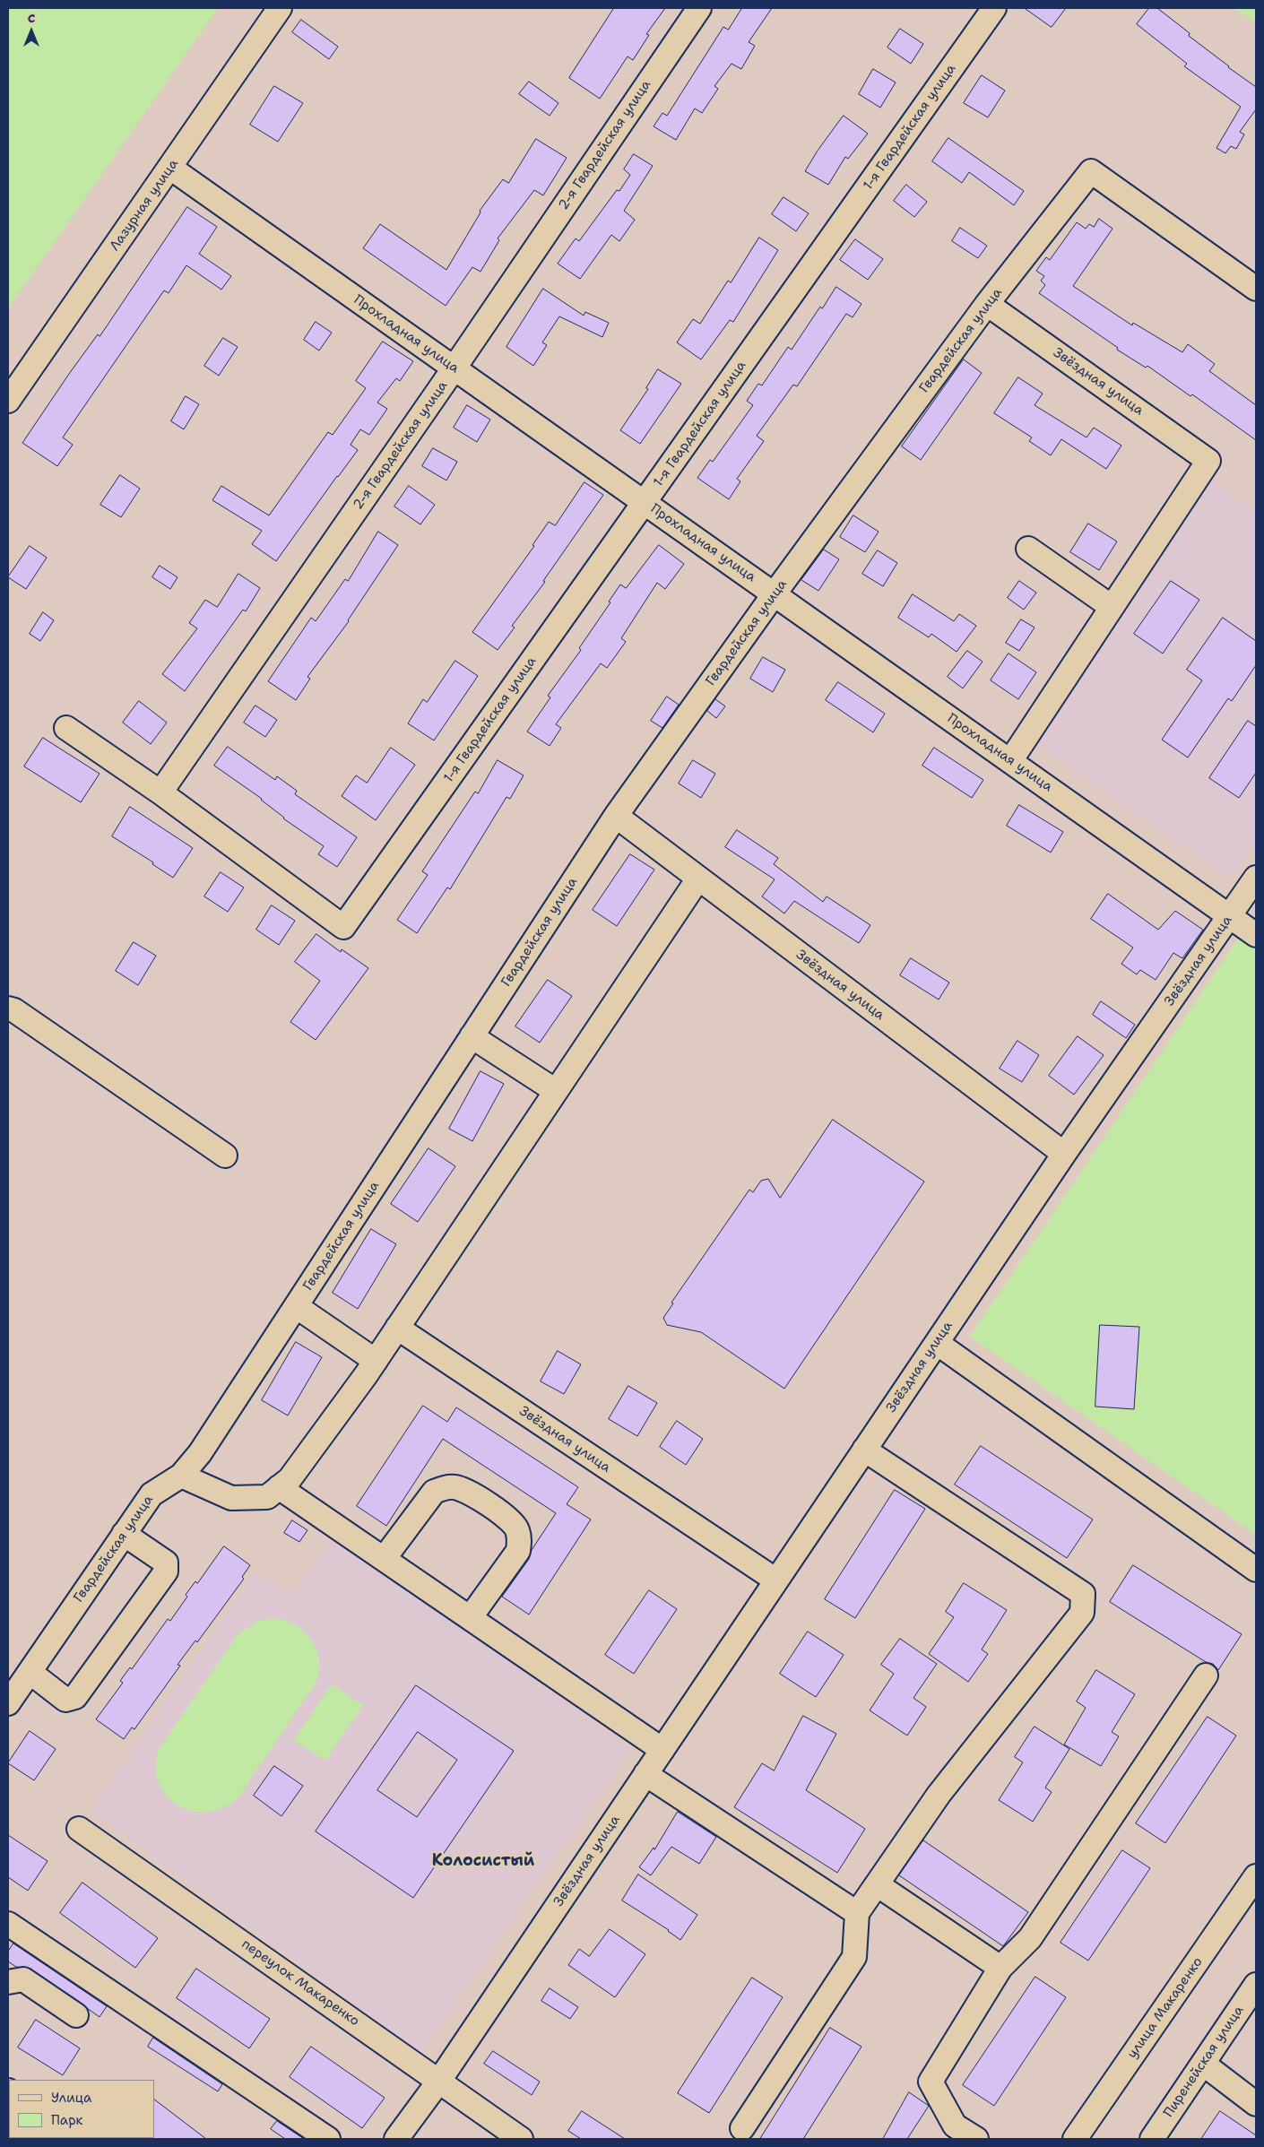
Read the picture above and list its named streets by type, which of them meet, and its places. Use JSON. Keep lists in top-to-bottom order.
{
  "streets": {
    "street": [
      "1-я Гвардейская улица",
      "2-я Гвардейская улица",
      "Лазурная улица",
      "Прохладная улица",
      "Гвардейская улица",
      "Звёздная улица",
      "переулок Макаренко",
      "улица Макаренко",
      "Пиренейская улица"
    ]
  },
  "crossings": [
    ["1-я Гвардейская улица", "2-я Гвардейская улица"],
    ["1-я Гвардейская улица", "Прохладная улица"],
    ["2-я Гвардейская улица", "Прохладная улица"],
    ["Лазурная улица", "Прохладная улица"],
    ["Прохладная улица", "Гвардейская улица"],
    ["Прохладная улица", "Звёздная улица"],
    ["Гвардейская улица", "Звёздная улица"],
    ["Звёздная улица", "переулок Макаренко"]
  ],
  "districts": ["Колосистый"],
  "legend": ["Улица", "Парк"],
  "north": "top"
}
